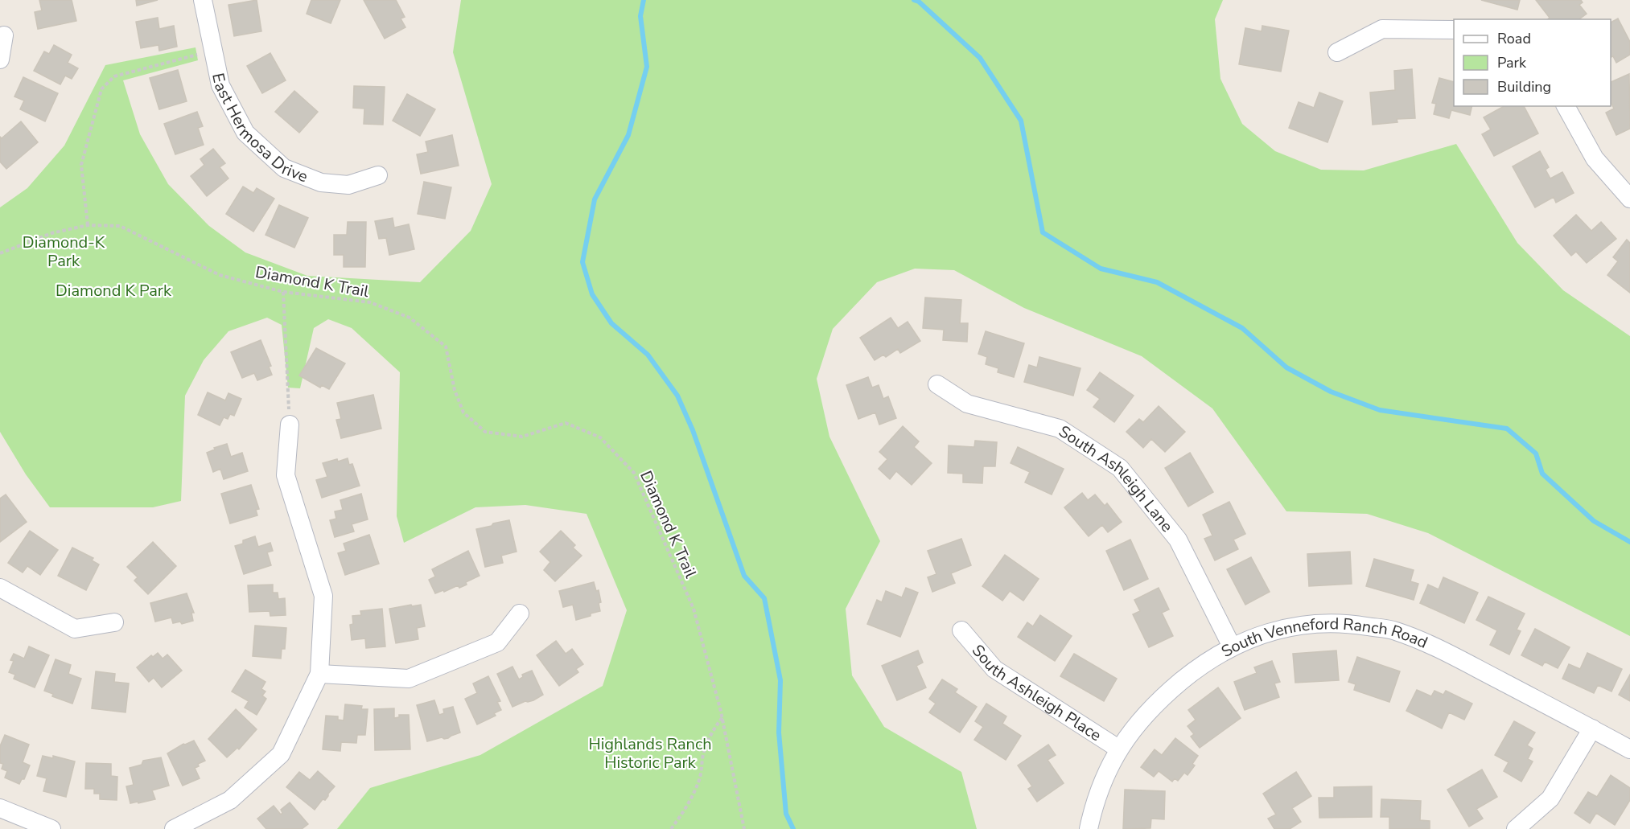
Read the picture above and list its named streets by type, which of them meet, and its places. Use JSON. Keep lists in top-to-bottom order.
{
  "streets": {
    "street": [
      "East Hermosa Drive",
      "South Ashleigh Lane",
      "South Venneford Ranch Road",
      "South Ashleigh Place"
    ],
    "path": ["Diamond K Trail"]
  },
  "crossings": [
    ["South Ashleigh Lane", "South Venneford Ranch Road"],
    ["South Venneford Ranch Road", "South Ashleigh Place"]
  ],
  "parks": ["Diamond-K Park", "Diamond K Park", "Highlands Ranch Historic Park"],
  "legend": ["Road", "Park", "Building"]
}
